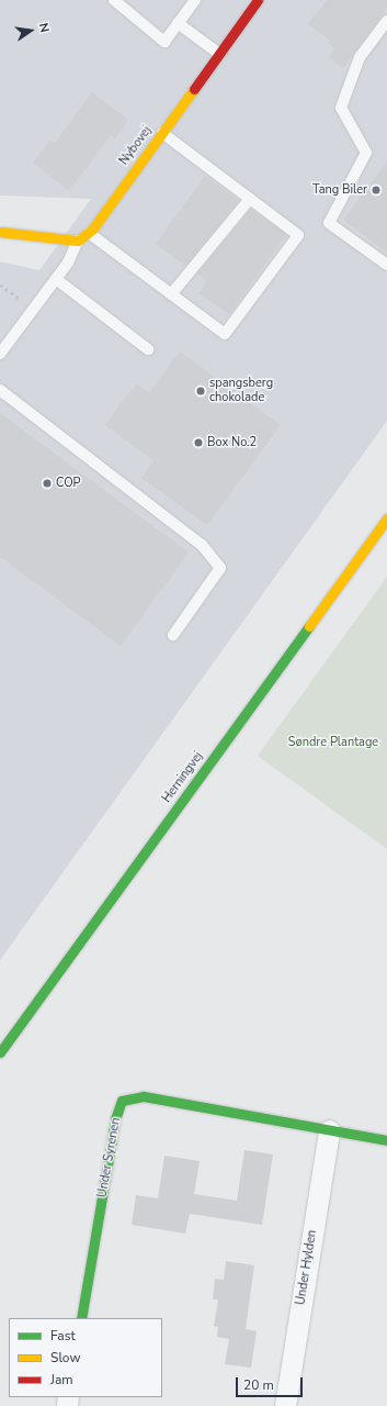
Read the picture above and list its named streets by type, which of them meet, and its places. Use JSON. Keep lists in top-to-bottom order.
{
  "streets": {
    "street": [
      "Nybovej",
      "Herningvej",
      "Under Syrenen",
      "Under Hylden"
    ]
  },
  "crossings": [
    ["Under Syrenen", "Under Hylden"]
  ],
  "parks": ["Søndre Plantage"],
  "places": [
    "Tang Biler",
    "spangsberg chokolade",
    "Box No.2",
    "COP"
  ],
  "legend": ["Fast", "Slow", "Jam"],
  "scale_bar": "20 m",
  "north": "right"
}
